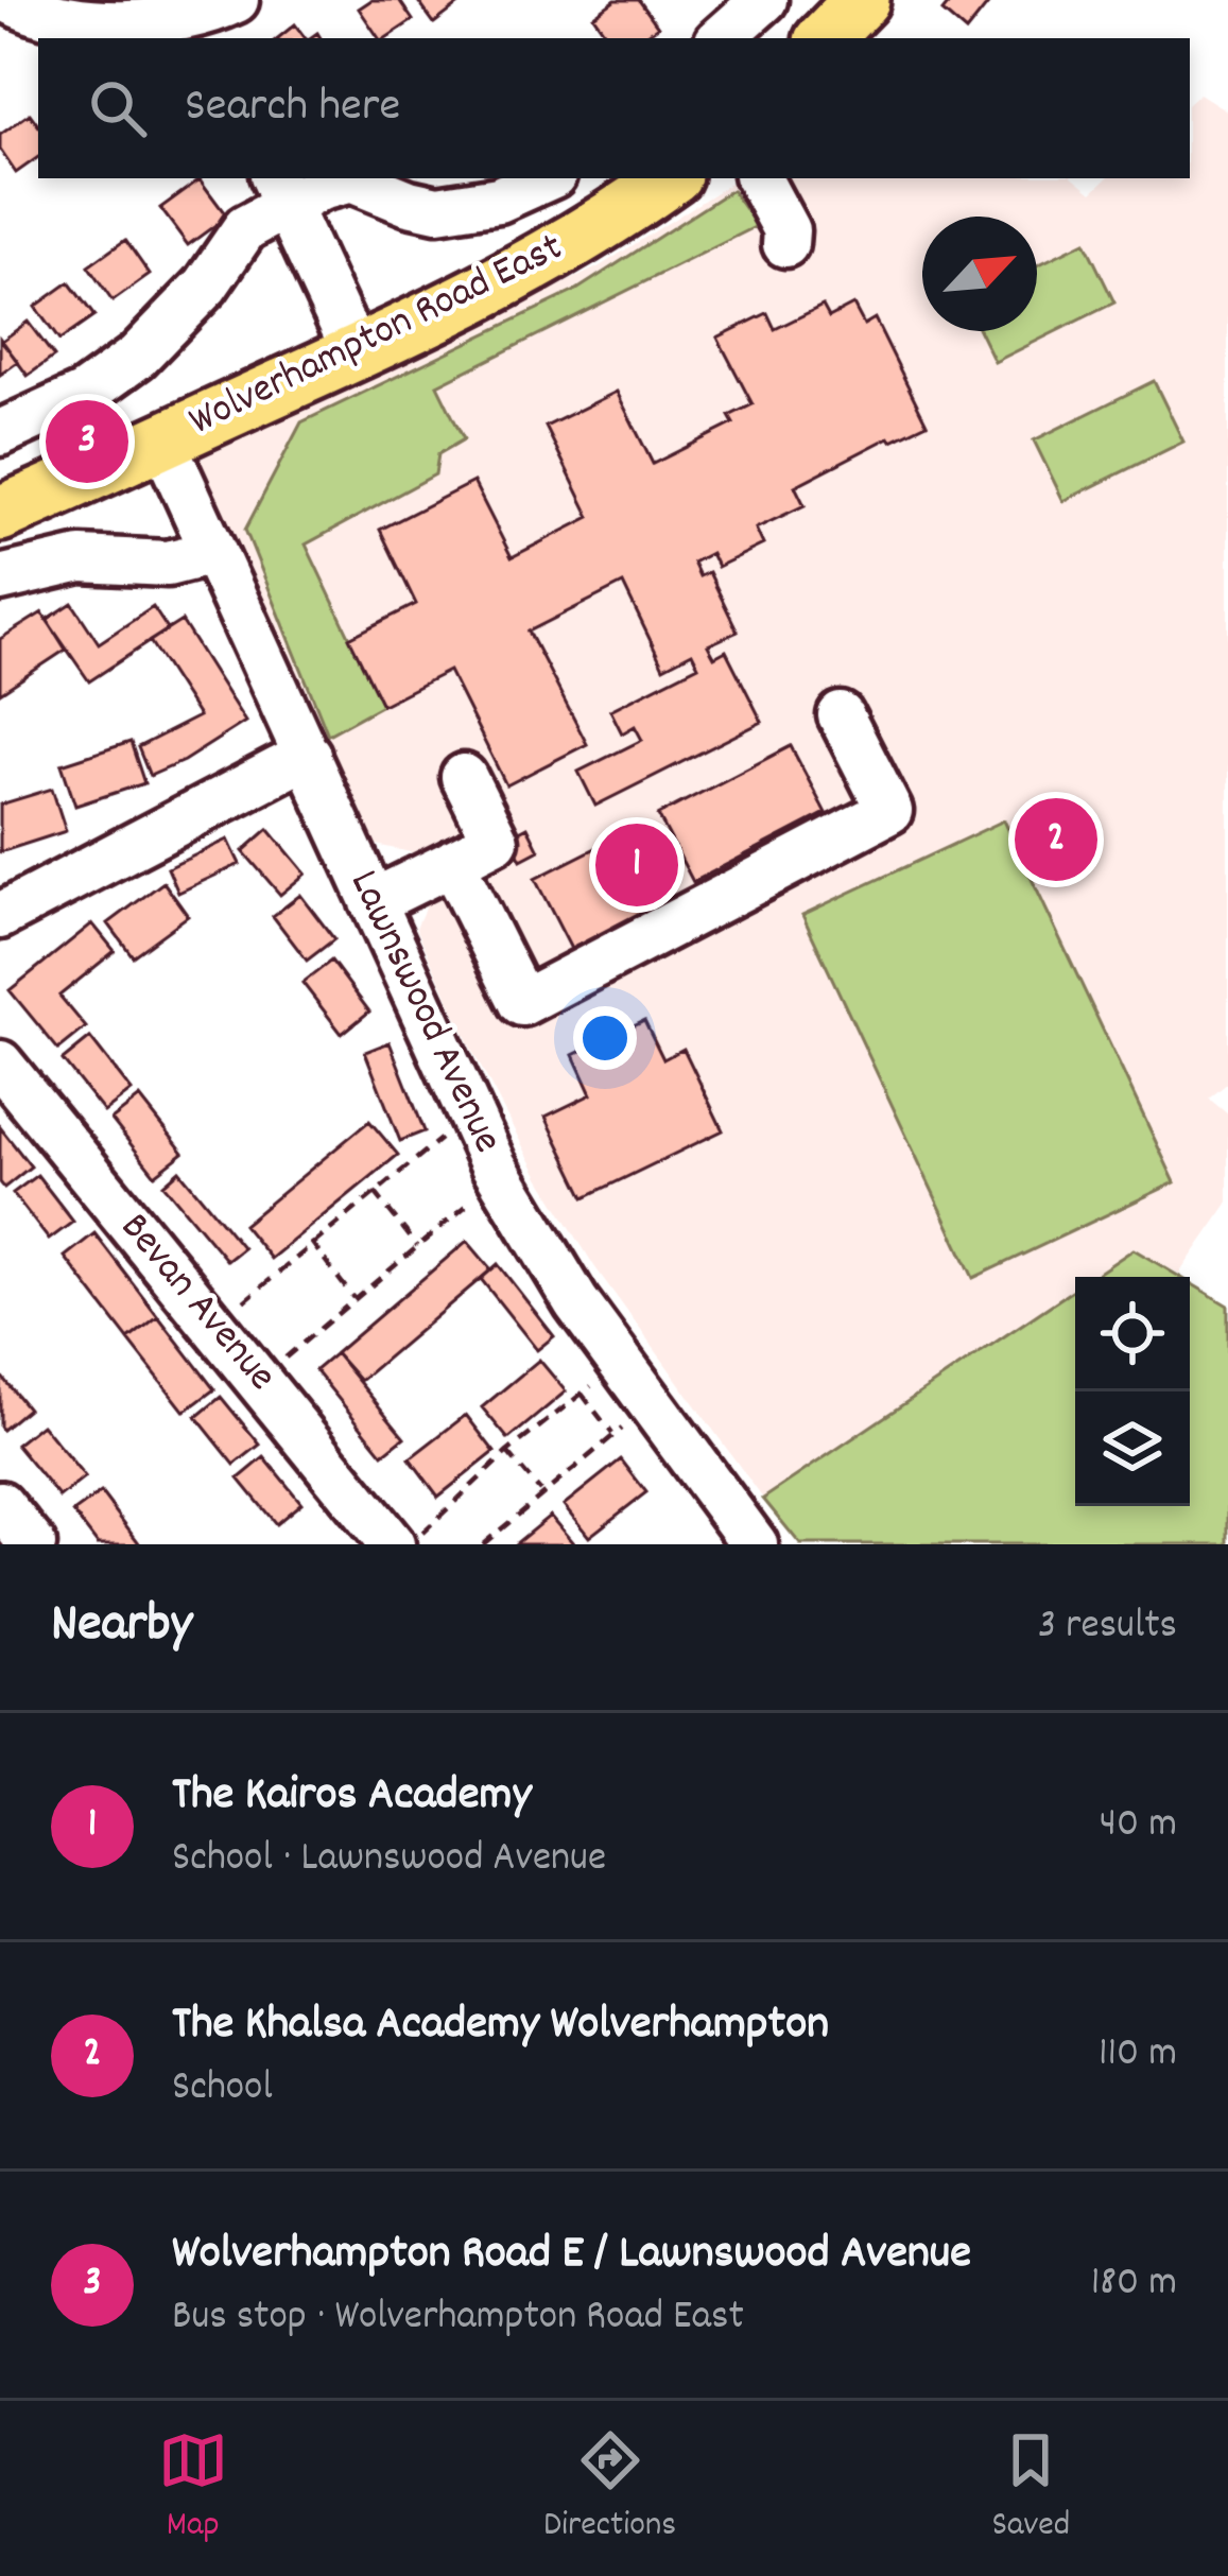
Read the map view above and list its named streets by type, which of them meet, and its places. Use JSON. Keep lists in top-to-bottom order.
{
  "streets": {
    "main road": ["Wolverhampton Road East"],
    "street": ["Lawnswood Avenue", "Bevan Avenue"]
  },
  "crossings": [
    ["Wolverhampton Road East", "Lawnswood Avenue"]
  ],
  "north": "top right",
  "page": {
    "search": "Search here",
    "pins": ["3", "2", "1"],
    "heading": ["Nearby", "3 results"],
    "list": [
      {
        "mark": "1",
        "name": "The Kairos Academy",
        "note": "School · Lawnswood Avenue",
        "value": "40 m"
      },
      {
        "mark": "2",
        "name": "The Khalsa Academy Wolverhampton",
        "note": "School",
        "value": "110 m"
      },
      {
        "mark": "3",
        "name": "Wolverhampton Road E / Lawnswood Avenue",
        "note": "Bus stop · Wolverhampton Road East",
        "value": "180 m"
      }
    ],
    "nav": ["Map", "Directions", "Saved"]
  }
}
